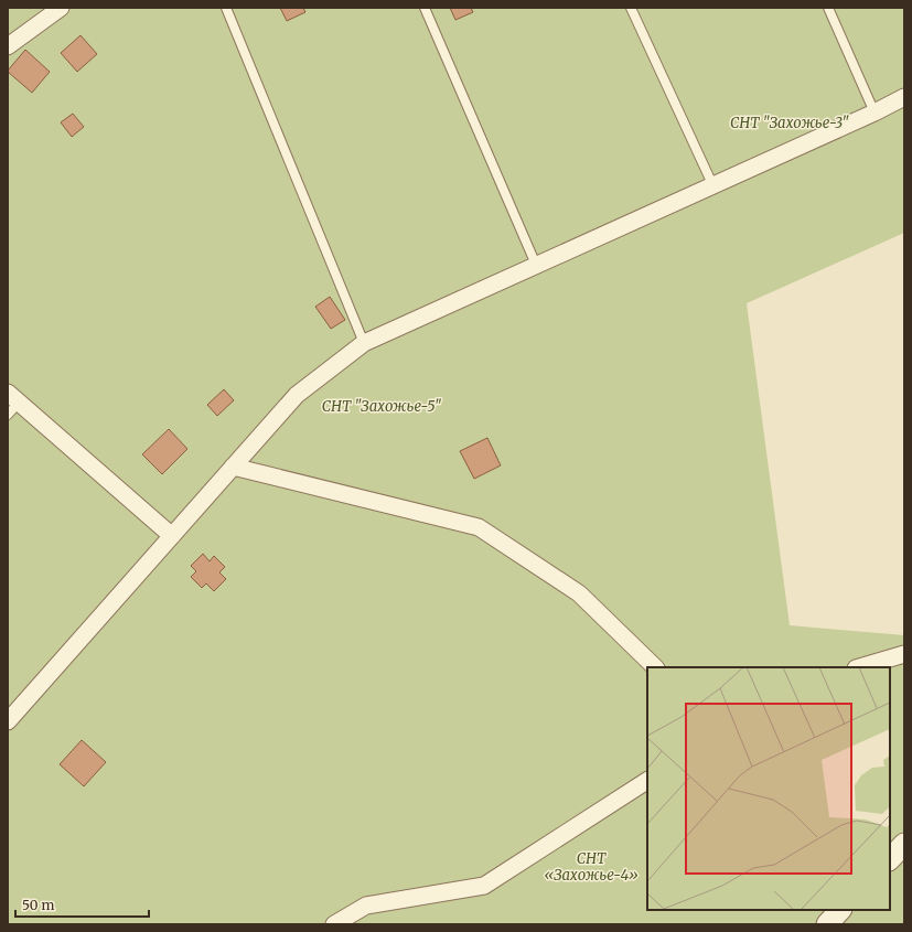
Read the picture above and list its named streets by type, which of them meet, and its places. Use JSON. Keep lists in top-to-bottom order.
{
  "parks": ["СНТ \"Захожье-3\"", "СНТ \"Захожье-5\"", "СНТ «Захожье-4»"],
  "scale_bar": "50 m"
}
